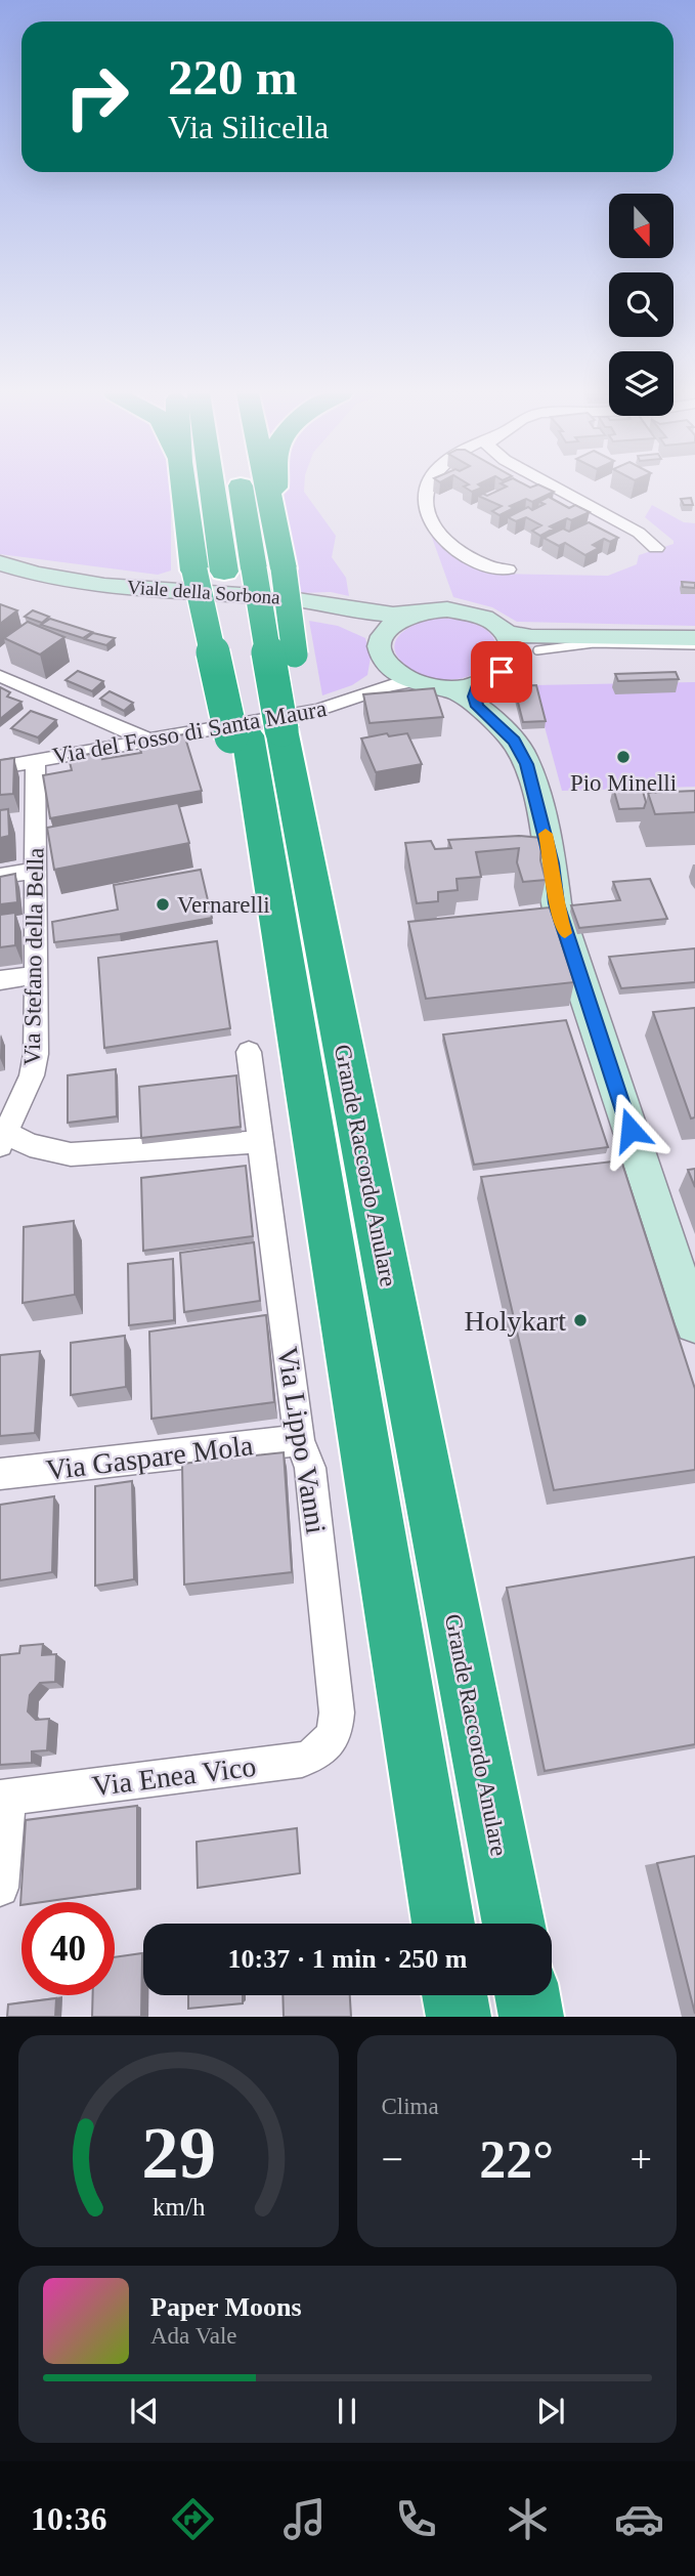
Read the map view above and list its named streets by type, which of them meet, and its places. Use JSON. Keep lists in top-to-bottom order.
{
  "streets": {
    "highway": ["Grande Raccordo Anulare"],
    "street": [
      "Viale della Sorbona",
      "Via del Fosso di Santa Maura",
      "Via Stefano della Bella",
      "Via Lippo Vanni",
      "Via Gaspare Mola",
      "Via Enea Vico"
    ]
  },
  "crossings": [
    ["Via del Fosso di Santa Maura", "Via Stefano della Bella"],
    ["Via Lippo Vanni", "Via Gaspare Mola"],
    ["Via Lippo Vanni", "Via Enea Vico"]
  ],
  "places": ["Pio Minelli", "Vernarelli", "Holykart"],
  "north": "bottom",
  "page": {
    "turn": ["220 m", "Via Silicella"],
    "limit": "40",
    "trip": "10:37 · 1 min · 250 m",
    "tile": "Clima",
    "heat": ["−", "22°", "+"],
    "song": ["Paper Moons", "Ada Vale"],
    "tabs": "10:36",
    "gauge": ["29", "km/h"]
  }
}
